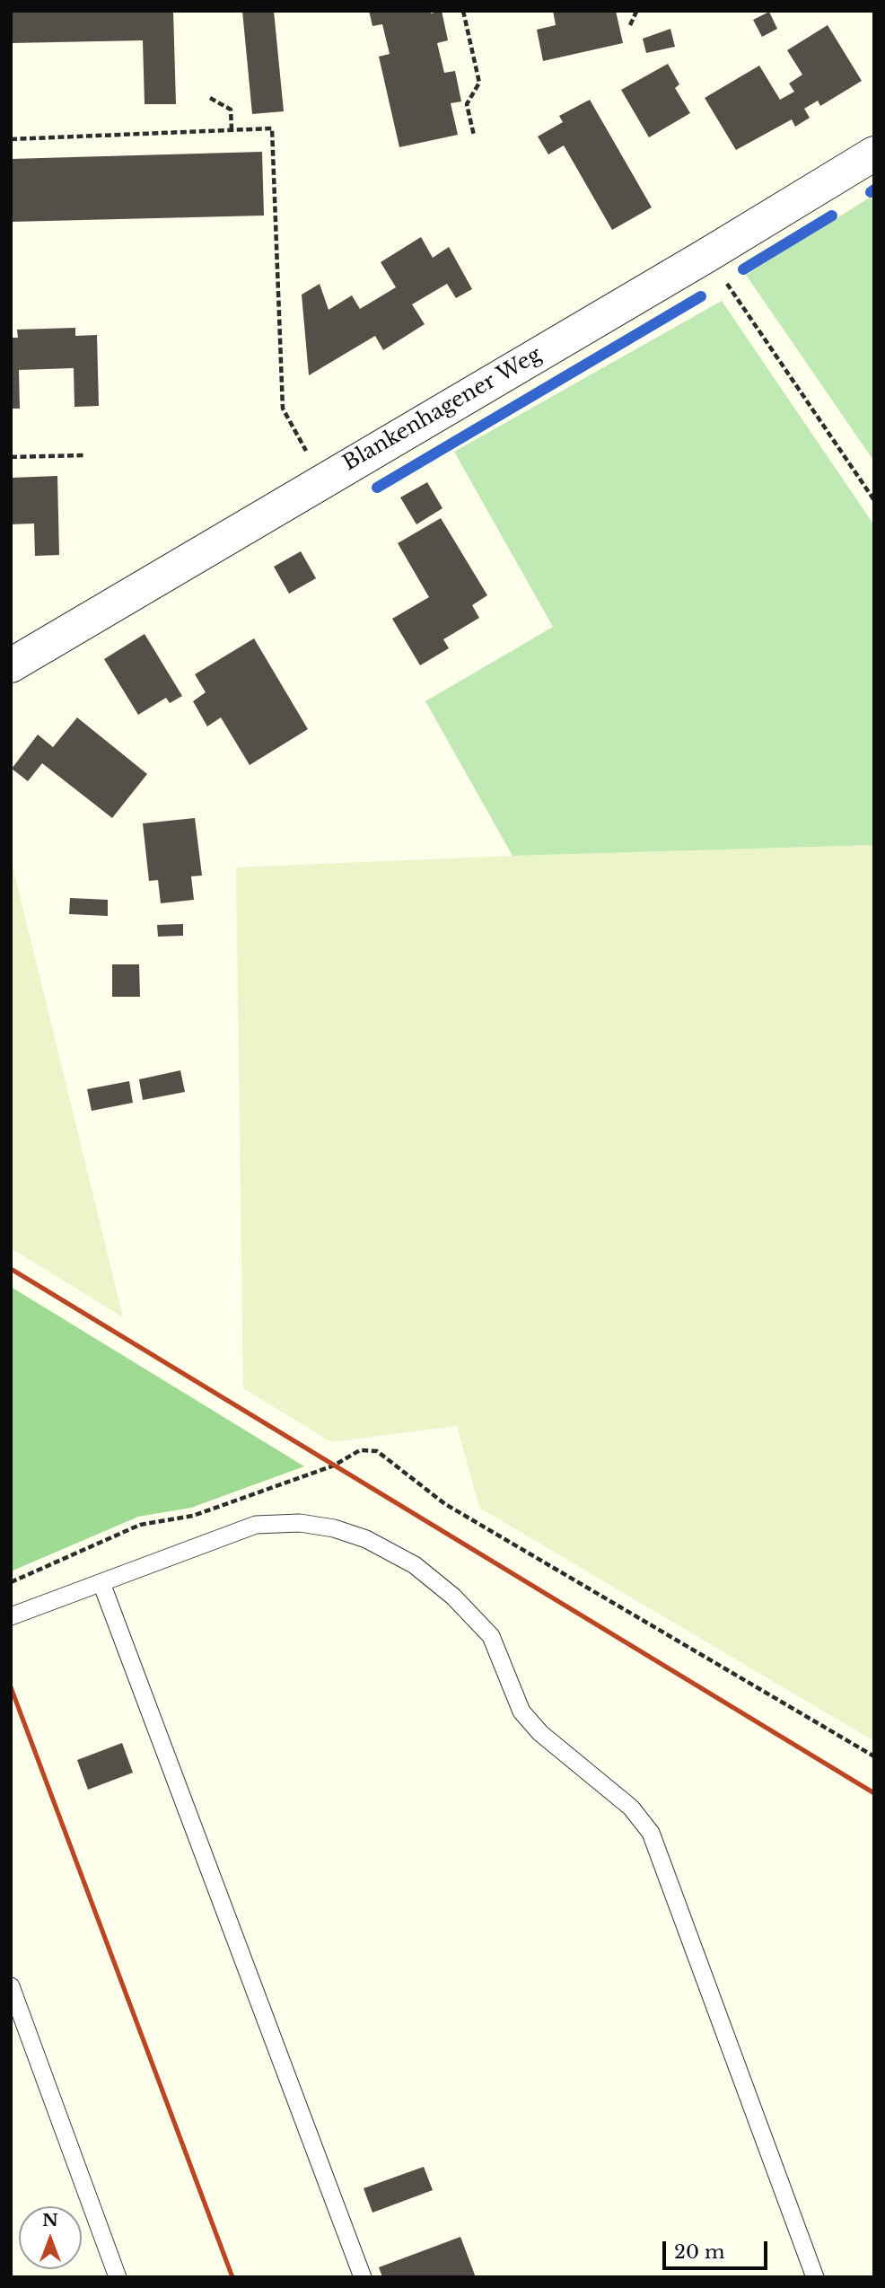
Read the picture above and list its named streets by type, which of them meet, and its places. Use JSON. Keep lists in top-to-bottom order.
{
  "streets": {
    "street": ["Blankenhagener Weg"]
  },
  "scale_bar": "20 m",
  "north": "top"
}
